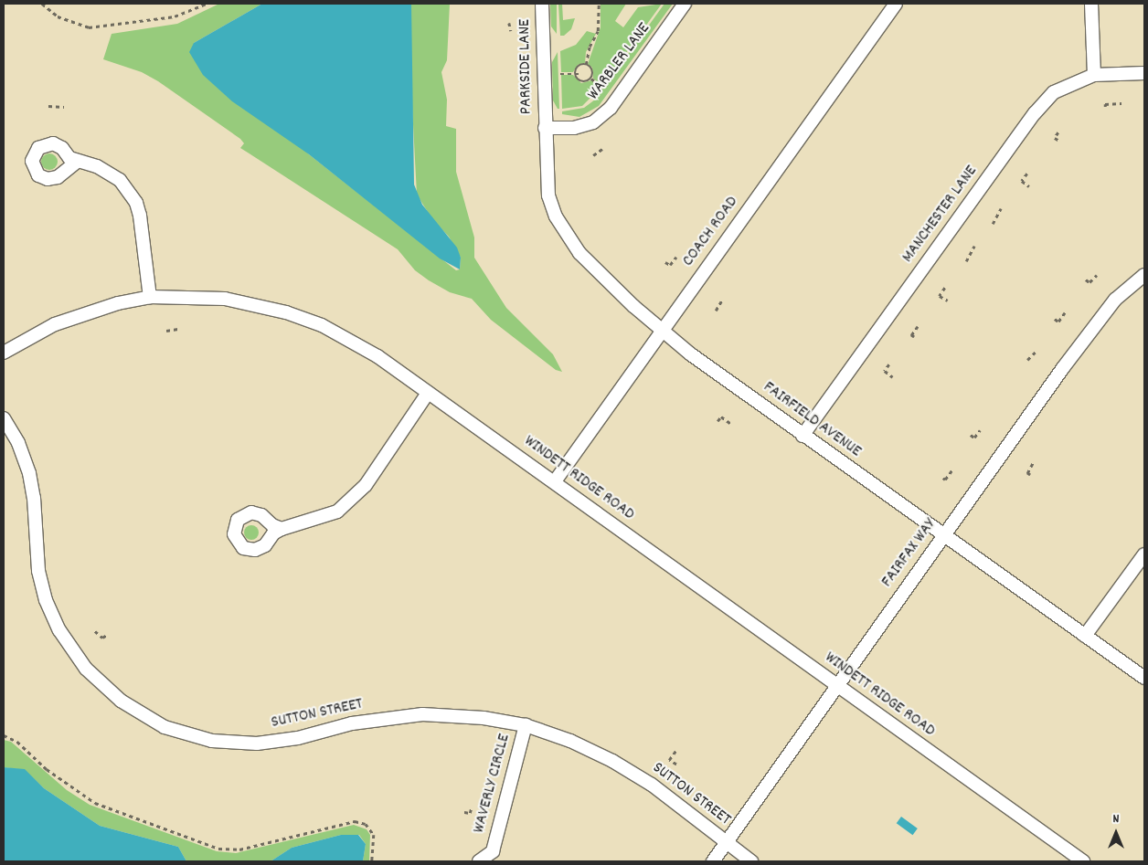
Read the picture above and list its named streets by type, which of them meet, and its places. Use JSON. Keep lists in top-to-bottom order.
{
  "streets": {
    "street": [
      "WARBLER LANE",
      "PARKSIDE LANE",
      "MANCHESTER LANE",
      "COACH ROAD",
      "FAIRFIELD AVENUE",
      "WINDETT RIDGE ROAD",
      "FAIRFAX WAY",
      "SUTTON STREET",
      "WAVERLY CIRCLE"
    ]
  },
  "crossings": [
    ["WARBLER LANE", "PARKSIDE LANE"],
    ["WARBLER LANE", "FAIRFIELD AVENUE"],
    ["PARKSIDE LANE", "FAIRFIELD AVENUE"],
    ["MANCHESTER LANE", "FAIRFIELD AVENUE"],
    ["COACH ROAD", "FAIRFIELD AVENUE"],
    ["COACH ROAD", "WINDETT RIDGE ROAD"],
    ["FAIRFIELD AVENUE", "FAIRFAX WAY"],
    ["WINDETT RIDGE ROAD", "FAIRFAX WAY"],
    ["FAIRFAX WAY", "SUTTON STREET"],
    ["SUTTON STREET", "WAVERLY CIRCLE"]
  ],
  "north": "top"
}
